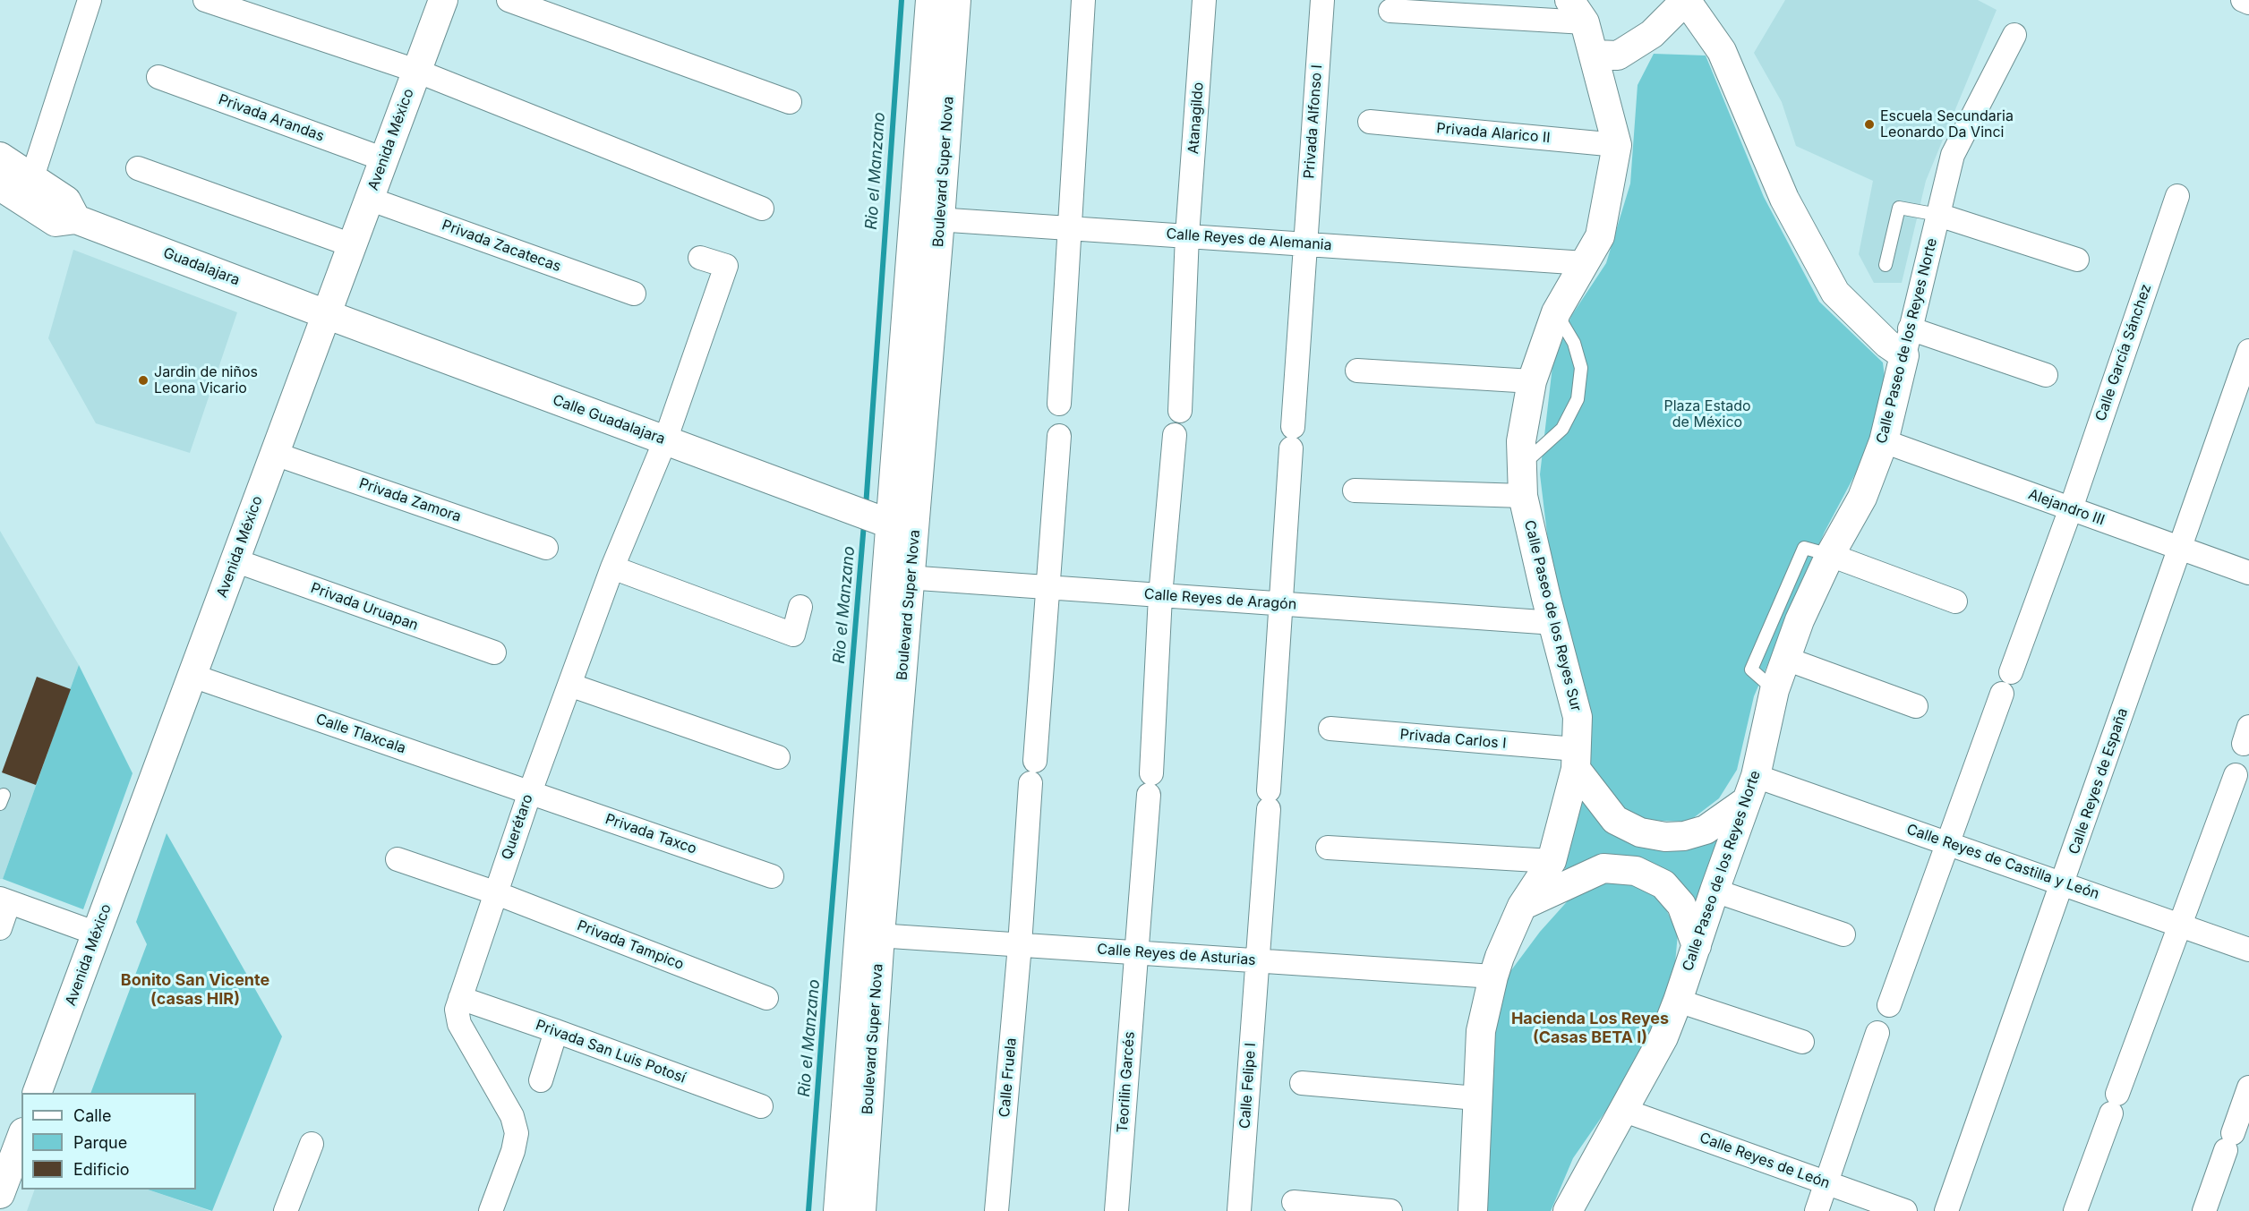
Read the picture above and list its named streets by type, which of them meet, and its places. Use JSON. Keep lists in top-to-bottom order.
{
  "streets": {
    "street": [
      "Privada Arandas",
      "Atanagildo",
      "Privada Alfonso I",
      "Privada Alarico II",
      "Avenida México",
      "Boulevard Super Nova",
      "Calle Reyes de Alemania",
      "Privada Zacatecas",
      "Guadalajara",
      "Calle Paseo de los Reyes Norte",
      "Calle García Sánchez",
      "Calle Guadalajara",
      "Privada Zamora",
      "Alejandro III",
      "Calle Reyes de Aragón",
      "Privada Uruapan",
      "Calle Paseo de los Reyes Sur",
      "Calle Tlaxcala",
      "Privada Carlos I",
      "Calle Reyes de España",
      "Querétaro",
      "Privada Taxco",
      "Calle Reyes de Castilla y León",
      "Privada Tampico",
      "Calle Reyes de Asturias",
      "Privada San Luis Potosí",
      "Calle Fruela",
      "Teorilin Garcés",
      "Calle Felipe I",
      "Calle Reyes de León"
    ]
  },
  "crossings": [
    ["Privada Arandas", "Avenida México"],
    ["Atanagildo", "Calle Reyes de Alemania"],
    ["Privada Alfonso I", "Calle Reyes de Alemania"],
    ["Privada Alfonso I", "Calle Reyes de Aragón"],
    ["Privada Alfonso I", "Calle Felipe I"],
    ["Privada Alarico II", "Calle Paseo de los Reyes Sur"],
    ["Avenida México", "Privada Zacatecas"],
    ["Avenida México", "Guadalajara"],
    ["Avenida México", "Calle Guadalajara"],
    ["Avenida México", "Privada Zamora"],
    ["Avenida México", "Privada Uruapan"],
    ["Avenida México", "Calle Tlaxcala"],
    ["Boulevard Super Nova", "Calle Reyes de Alemania"],
    ["Boulevard Super Nova", "Calle Guadalajara"],
    ["Boulevard Super Nova", "Calle Reyes de Aragón"],
    ["Boulevard Super Nova", "Calle Reyes de Asturias"],
    ["Calle Reyes de Alemania", "Calle Paseo de los Reyes Sur"],
    ["Guadalajara", "Calle Guadalajara"],
    ["Calle Paseo de los Reyes Norte", "Alejandro III"],
    ["Calle Paseo de los Reyes Norte", "Calle Reyes de Castilla y León"],
    ["Calle Paseo de los Reyes Norte", "Calle Reyes de León"],
    ["Calle García Sánchez", "Alejandro III"],
    ["Calle Guadalajara", "Querétaro"],
    ["Alejandro III", "Calle Reyes de España"],
    ["Calle Reyes de Aragón", "Calle Paseo de los Reyes Sur"],
    ["Calle Reyes de Aragón", "Teorilin Garcés"],
    ["Calle Reyes de Aragón", "Calle Felipe I"],
    ["Calle Paseo de los Reyes Sur", "Privada Carlos I"],
    ["Calle Paseo de los Reyes Sur", "Calle Reyes de Asturias"],
    ["Calle Tlaxcala", "Querétaro"],
    ["Calle Tlaxcala", "Privada Taxco"],
    ["Calle Reyes de España", "Calle Reyes de Castilla y León"],
    ["Querétaro", "Privada Taxco"],
    ["Querétaro", "Privada Tampico"],
    ["Querétaro", "Privada San Luis Potosí"],
    ["Calle Reyes de Asturias", "Calle Fruela"],
    ["Calle Reyes de Asturias", "Teorilin Garcés"],
    ["Calle Reyes de Asturias", "Calle Felipe I"]
  ],
  "districts": ["Bonito San Vicente (casas HIR)", "Hacienda Los Reyes (Casas BETA I)"],
  "water": ["Rio el Manzano"],
  "parks": ["Plaza Estado de México"],
  "places": ["Escuela Secundaria Leonardo Da Vinci", "Jardin de niños Leona Vicario"],
  "legend": ["Calle", "Parque", "Edificio"]
}
